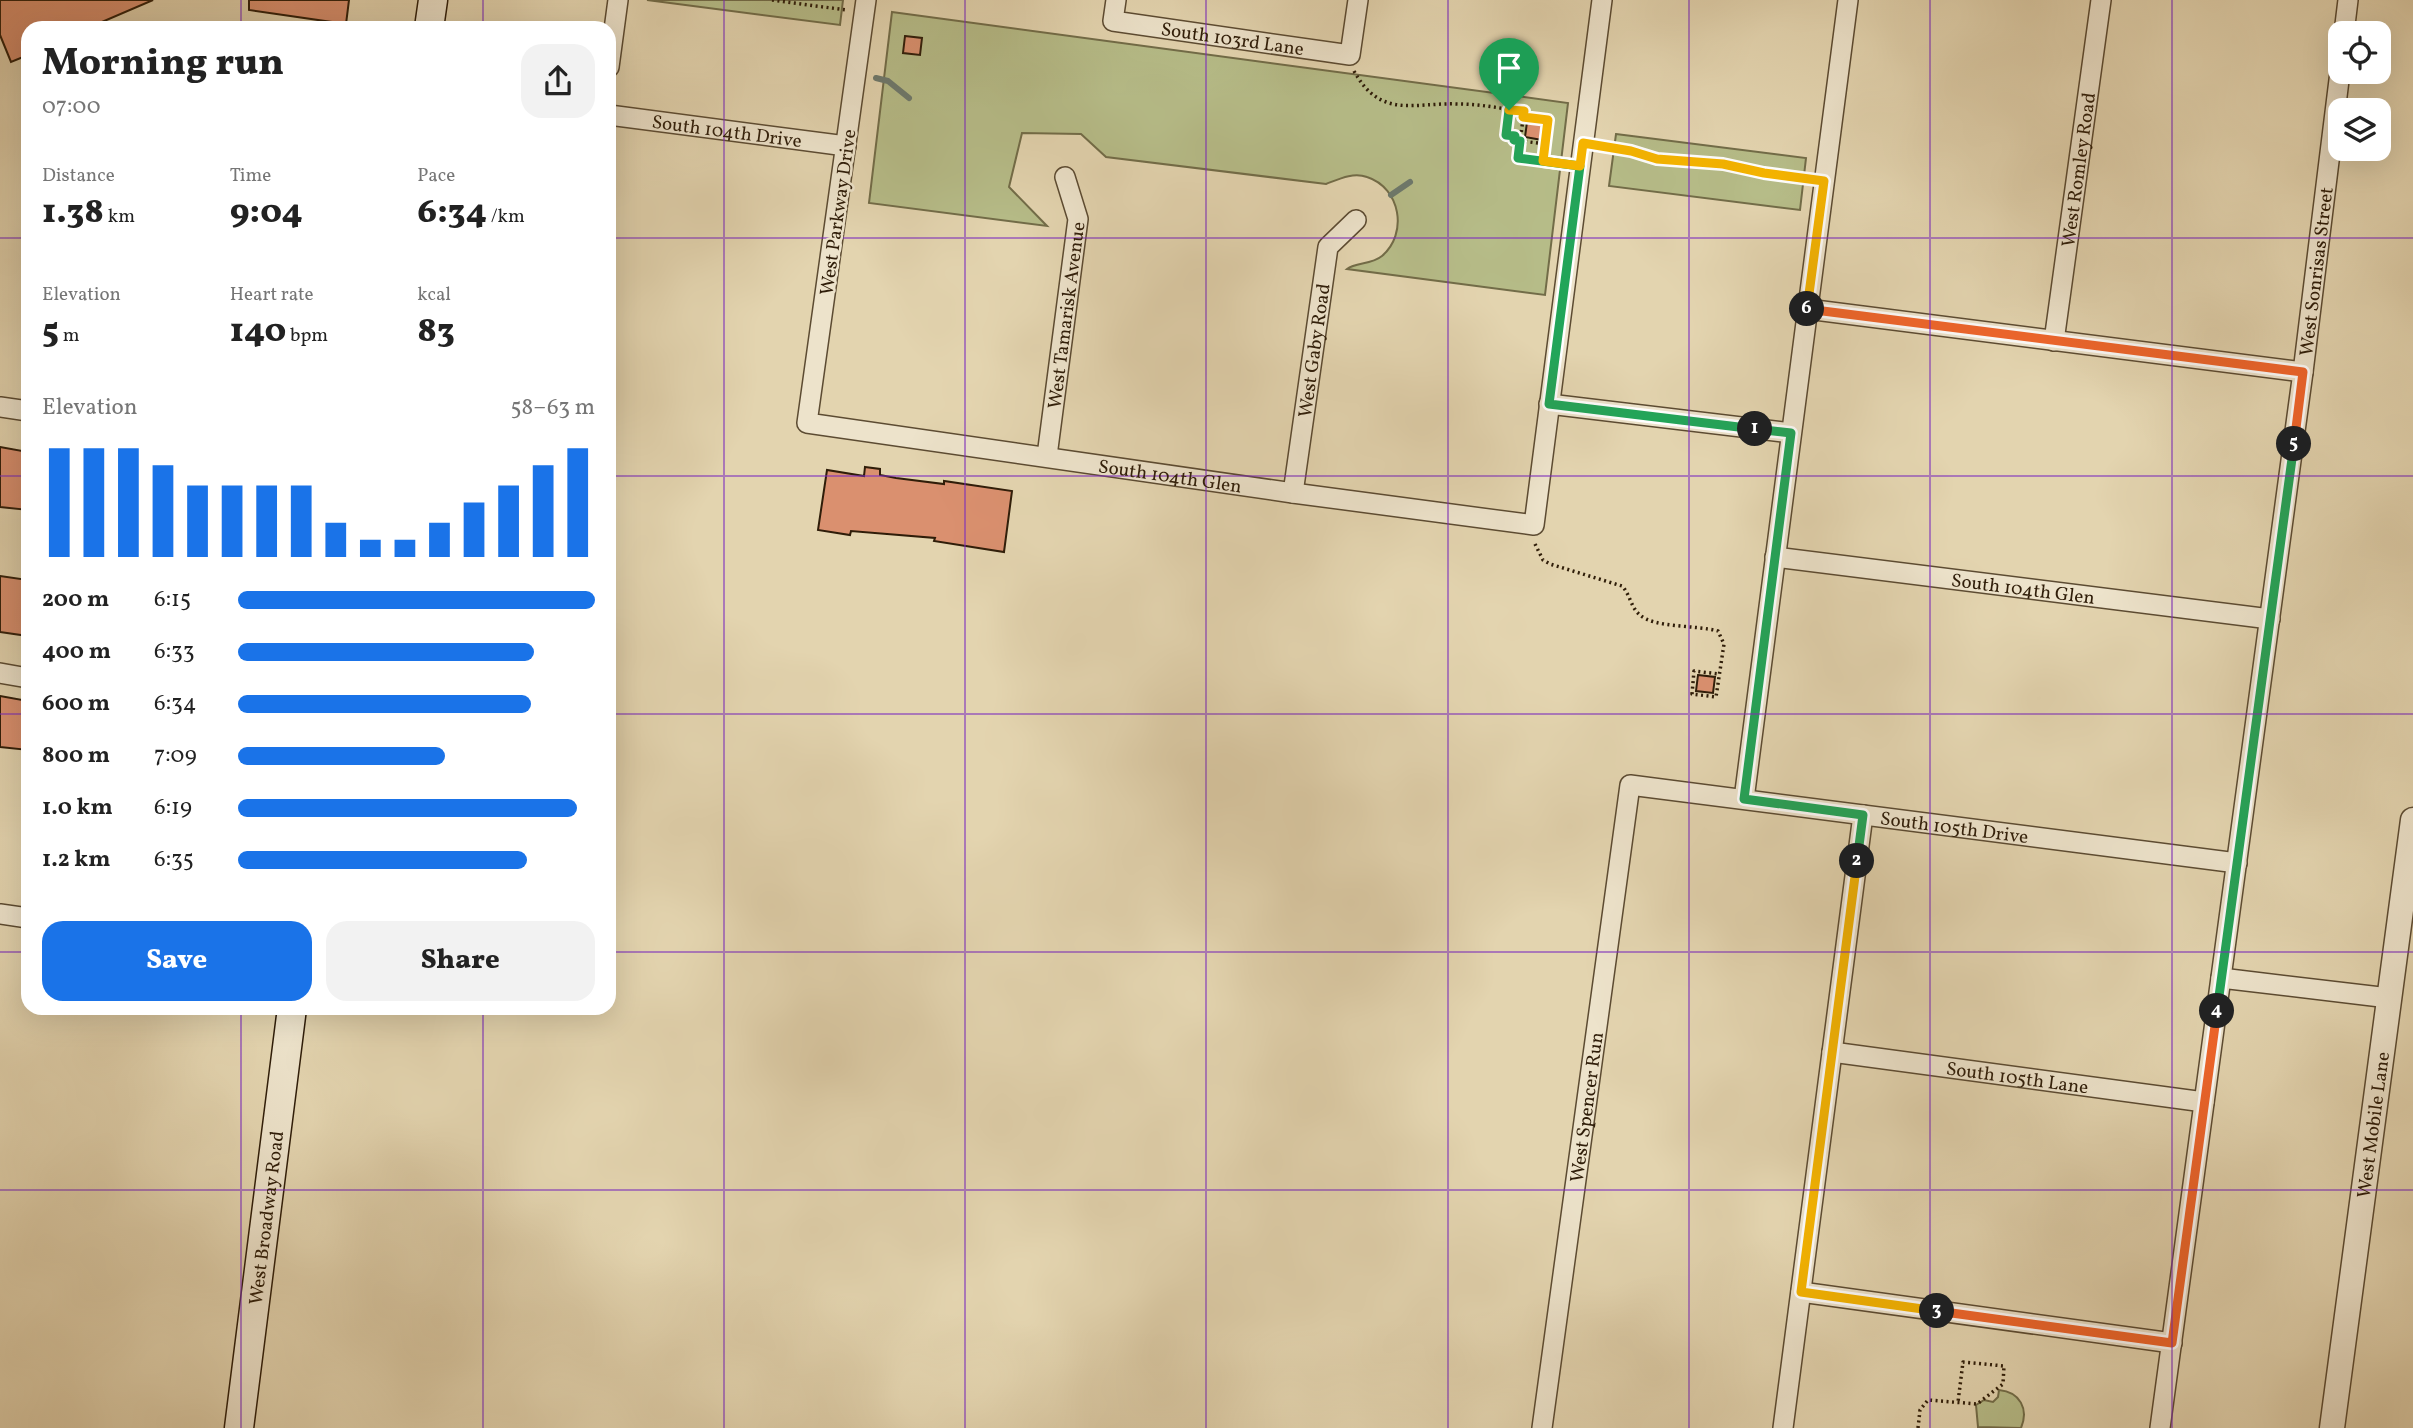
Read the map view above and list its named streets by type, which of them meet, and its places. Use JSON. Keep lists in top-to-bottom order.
{
  "streets": {
    "main road": ["West Broadway Road"],
    "street": [
      "South 103rd Lane",
      "South 104th Drive",
      "West Romley Road",
      "West Parkway Drive",
      "West Sonrisas Street",
      "West Tamarisk Avenue",
      "West Gaby Road",
      "South 104th Glen",
      "South 105th Drive",
      "South 105th Lane",
      "West Spencer Run",
      "West Mobile Lane"
    ]
  },
  "crossings": [
    ["South 104th Drive", "West Parkway Drive"],
    ["West Parkway Drive", "South 104th Glen"],
    ["West Sonrisas Street", "South 104th Glen"],
    ["West Sonrisas Street", "South 105th Drive"],
    ["West Sonrisas Street", "South 105th Lane"],
    ["West Tamarisk Avenue", "South 104th Glen"],
    ["West Gaby Road", "South 104th Glen"],
    ["South 105th Drive", "West Spencer Run"]
  ],
  "page": {
    "heading": ["Morning run", "07:00"],
    "stats": [
      ["Distance", "1.38 km"],
      ["Time", "9:04"],
      ["Pace", "6:34 /km"],
      ["Elevation", "5 m"],
      ["Heart rate", "140 bpm"],
      ["kcal", "83"]
    ],
    "pins": [
      "6",
      "1",
      "5",
      "2",
      "4",
      "3"
    ],
    "chart": ["Elevation", "58–63 m"],
    "list": [
      {
        "name": "200 m",
        "note": "6:15"
      },
      {
        "name": "400 m",
        "note": "6:33"
      },
      {
        "name": "600 m",
        "note": "6:34"
      },
      {
        "name": "800 m",
        "note": "7:09"
      },
      {
        "name": "1.0 km",
        "note": "6:19"
      },
      {
        "name": "1.2 km",
        "note": "6:35"
      }
    ],
    "buttons": ["Save", "Share"]
  }
}
